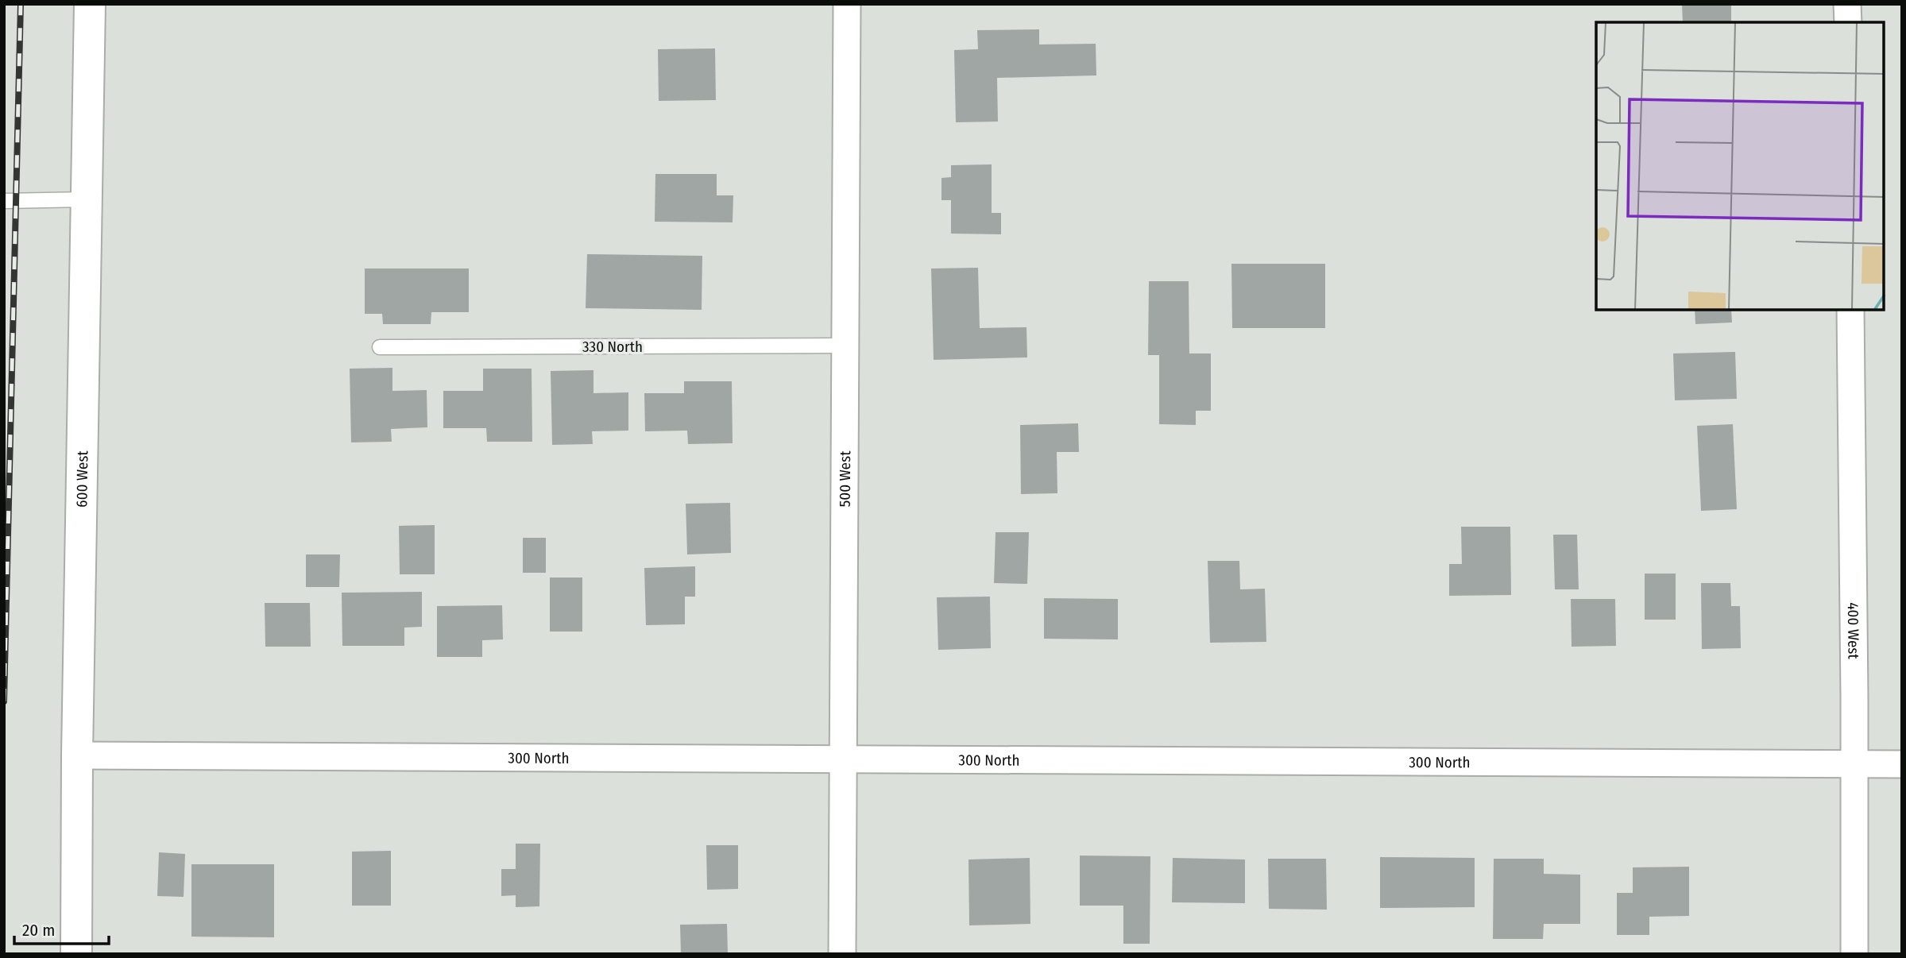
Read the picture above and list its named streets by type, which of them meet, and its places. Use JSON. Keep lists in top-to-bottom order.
{
  "streets": {
    "main road": ["600 West"],
    "street": ["500 West", "400 West", "300 North"],
    "lane": ["330 North"]
  },
  "crossings": [
    ["330 North", "500 West"],
    ["600 West", "300 North"],
    ["500 West", "300 North"],
    ["400 West", "300 North"]
  ],
  "scale_bar": "20 m"
}
